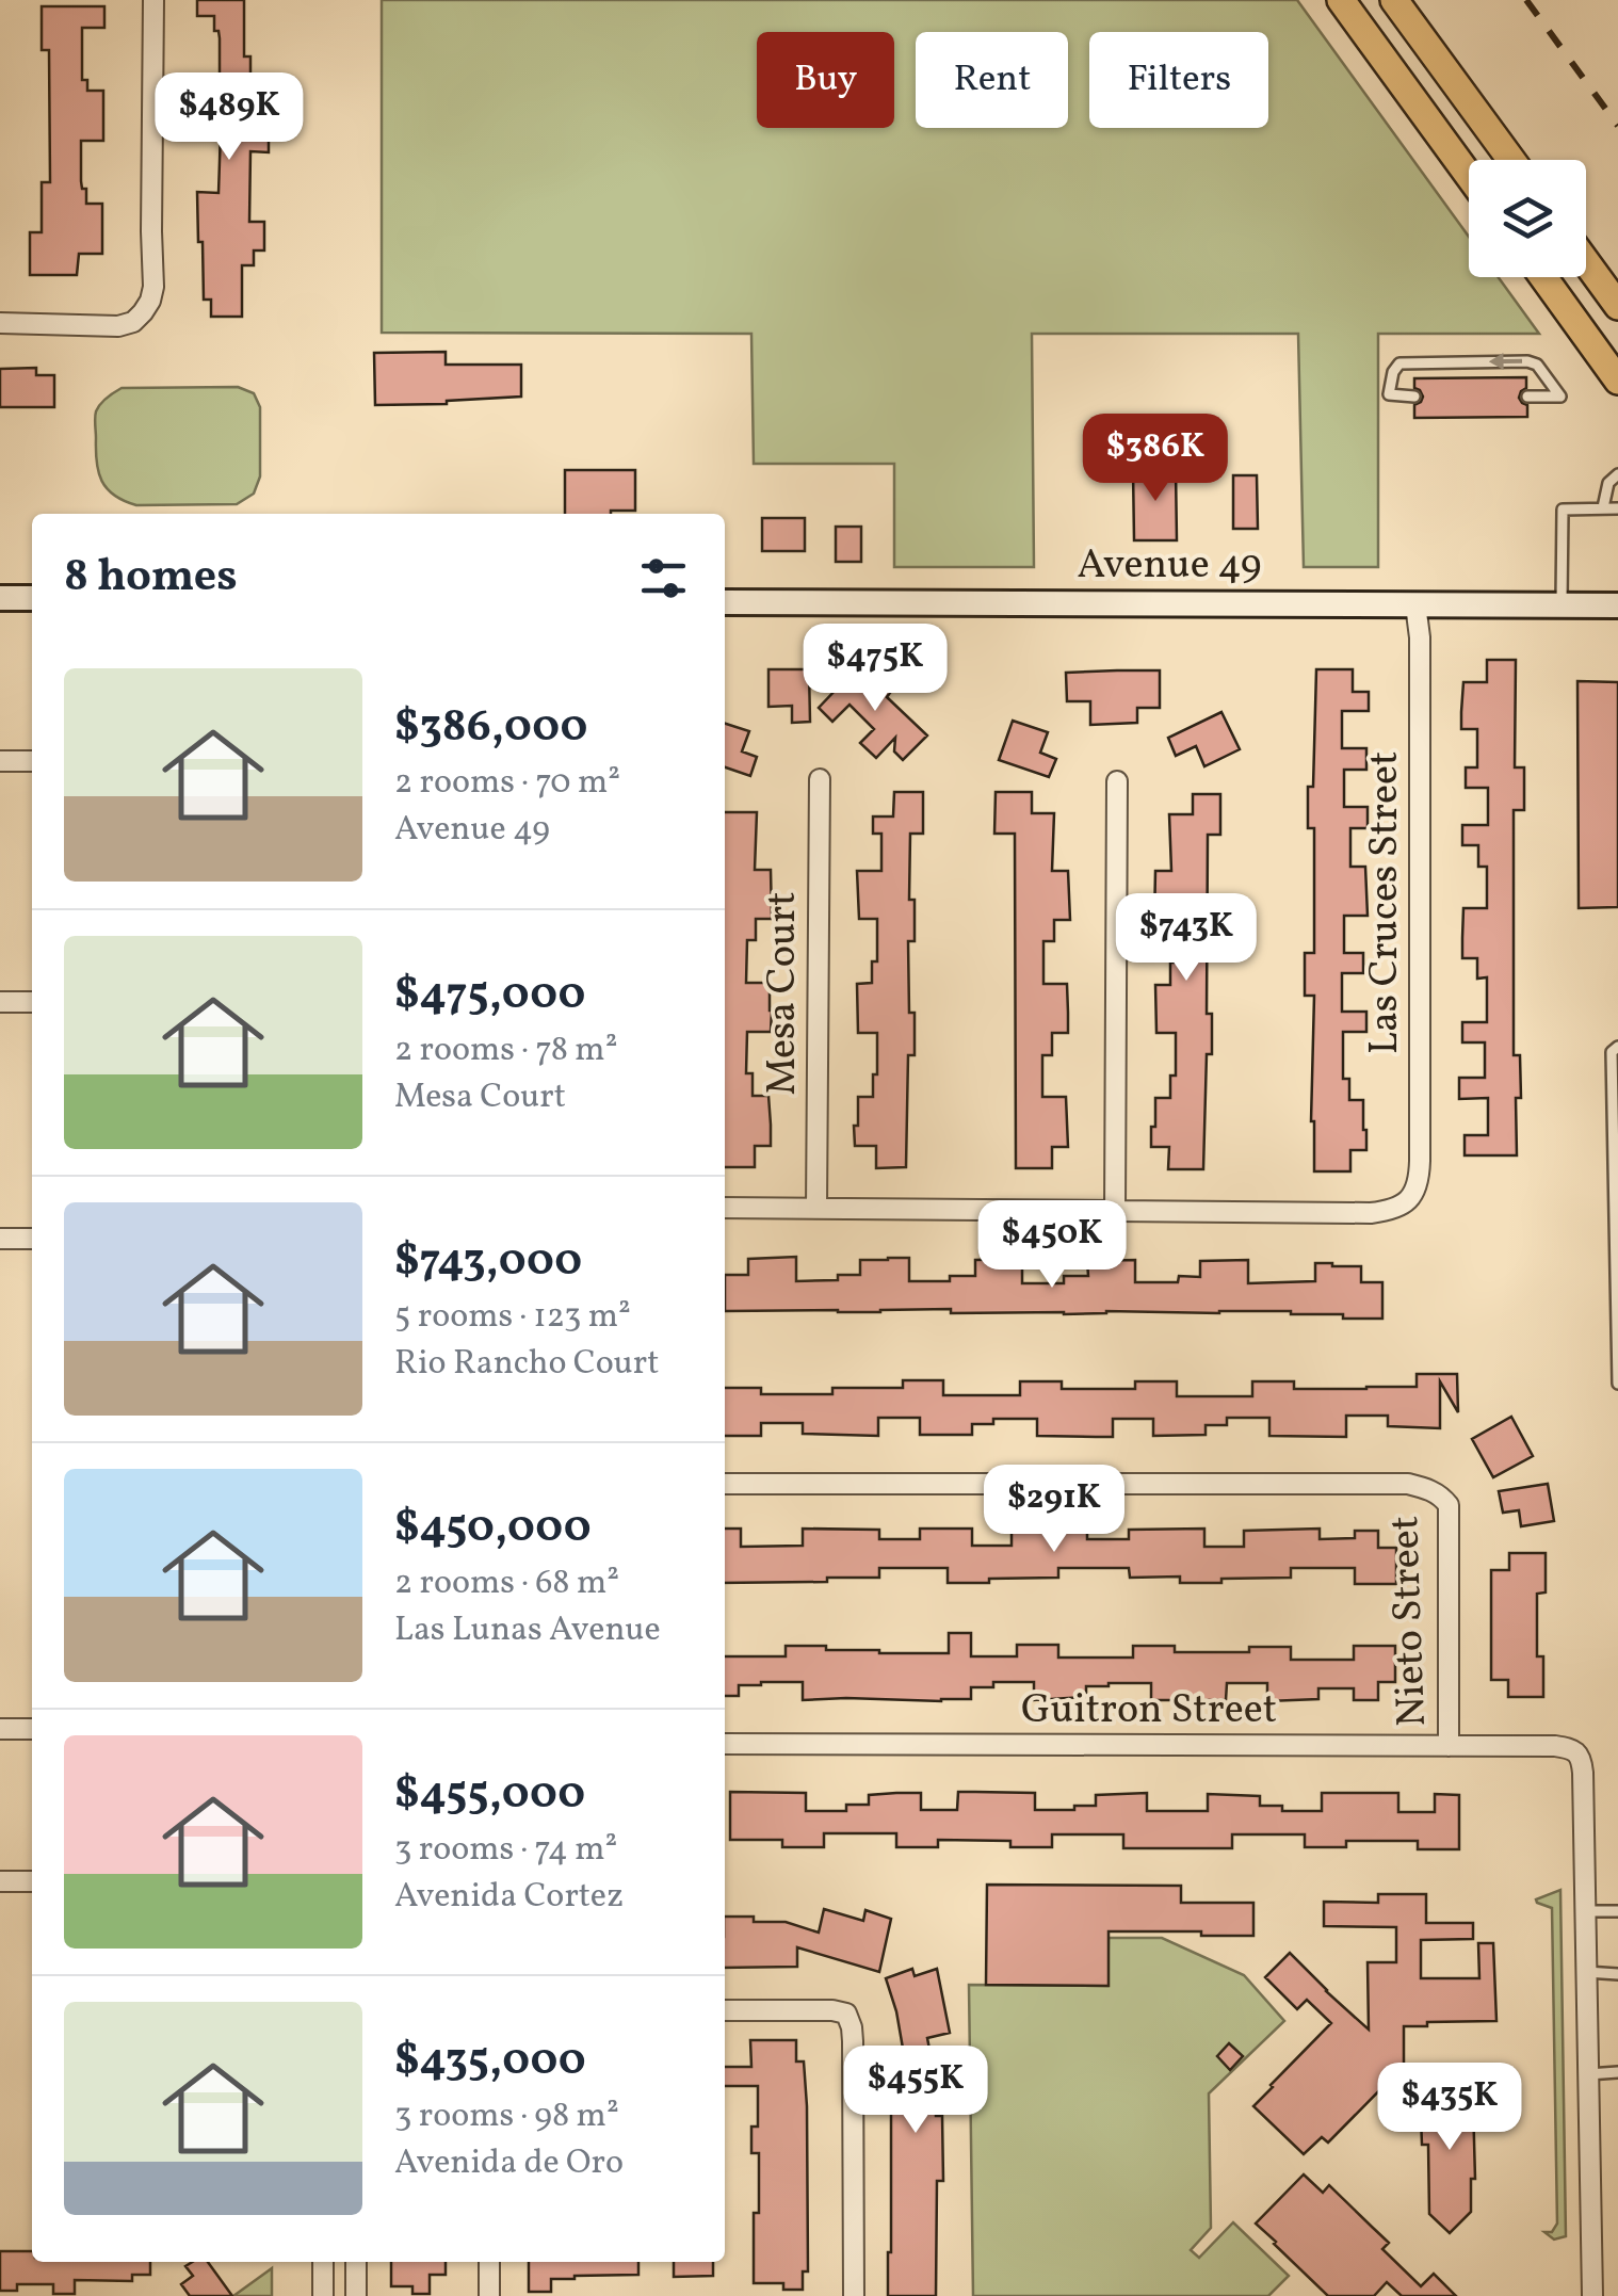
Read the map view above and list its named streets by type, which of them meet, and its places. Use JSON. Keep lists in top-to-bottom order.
{
  "streets": {
    "street": [
      "Avenue 49",
      "Las Cruces Street",
      "Mesa Court",
      "Nieto Street",
      "Guitron Street"
    ]
  },
  "crossings": [
    ["Avenue 49", "Las Cruces Street"],
    ["Nieto Street", "Guitron Street"]
  ],
  "page": {
    "chip": ["Buy", "Rent", "Filters"],
    "price": [
      "$489K",
      "$386K",
      "$475K",
      "$743K",
      "$450K",
      "$291K",
      "$455K",
      "$435K"
    ],
    "heading": "8 homes",
    "list": [
      {
        "name": "$386,000",
        "note": "2 rooms · 70 m² · Avenue 49"
      },
      {
        "name": "$475,000",
        "note": "2 rooms · 78 m² · Mesa Court"
      },
      {
        "name": "$743,000",
        "note": "5 rooms · 123 m² · Rio Rancho Court"
      },
      {
        "name": "$450,000",
        "note": "2 rooms · 68 m² · Las Lunas Avenue"
      },
      {
        "name": "$455,000",
        "note": "3 rooms · 74 m² · Avenida Cortez"
      },
      {
        "name": "$435,000",
        "note": "3 rooms · 98 m² · Avenida de Oro"
      }
    ]
  }
}
